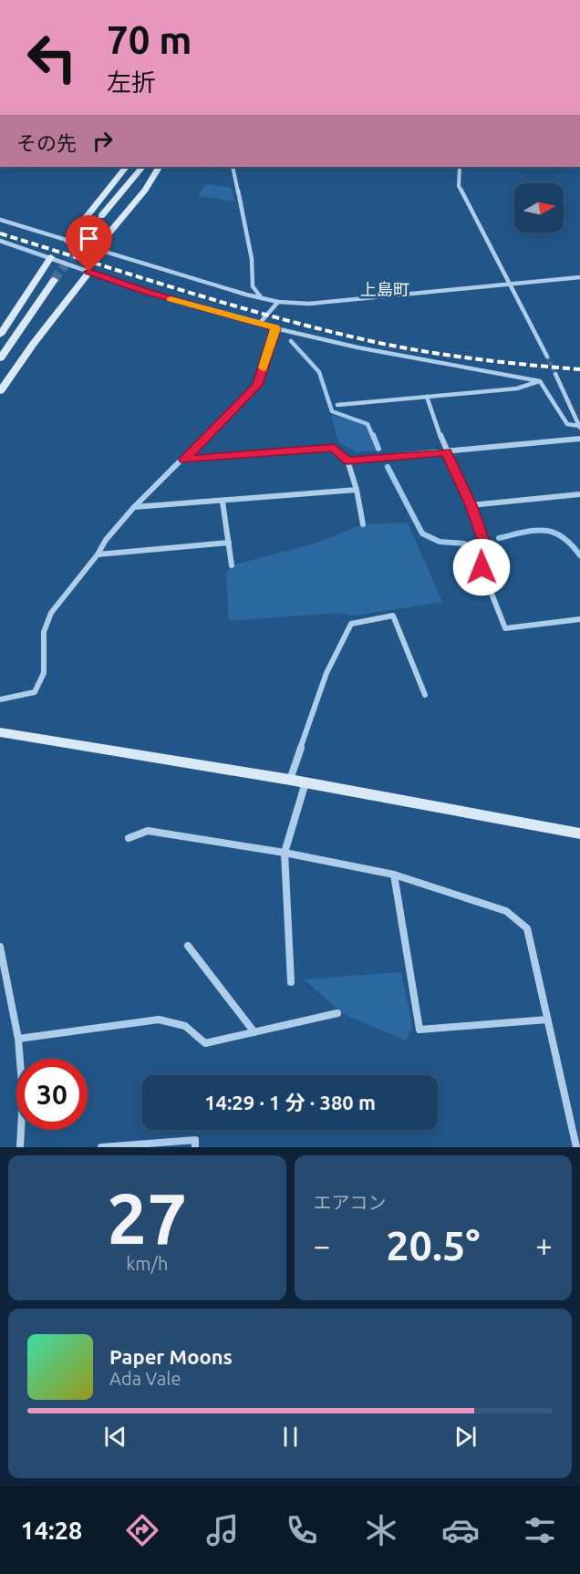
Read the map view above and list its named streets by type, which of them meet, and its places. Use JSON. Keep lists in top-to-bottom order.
{
  "districts": ["上島町"],
  "north": "right",
  "page": {
    "turn": ["70 m", "左折"],
    "then": "その先",
    "limit": "30",
    "trip": "14:29 · 1 分 · 380 m",
    "tile": [
      ["27", "km/h"],
      "エアコン"
    ],
    "heat": ["−", "20.5°", "+"],
    "song": ["Paper Moons", "Ada Vale"],
    "tabs": "14:28"
  }
}
